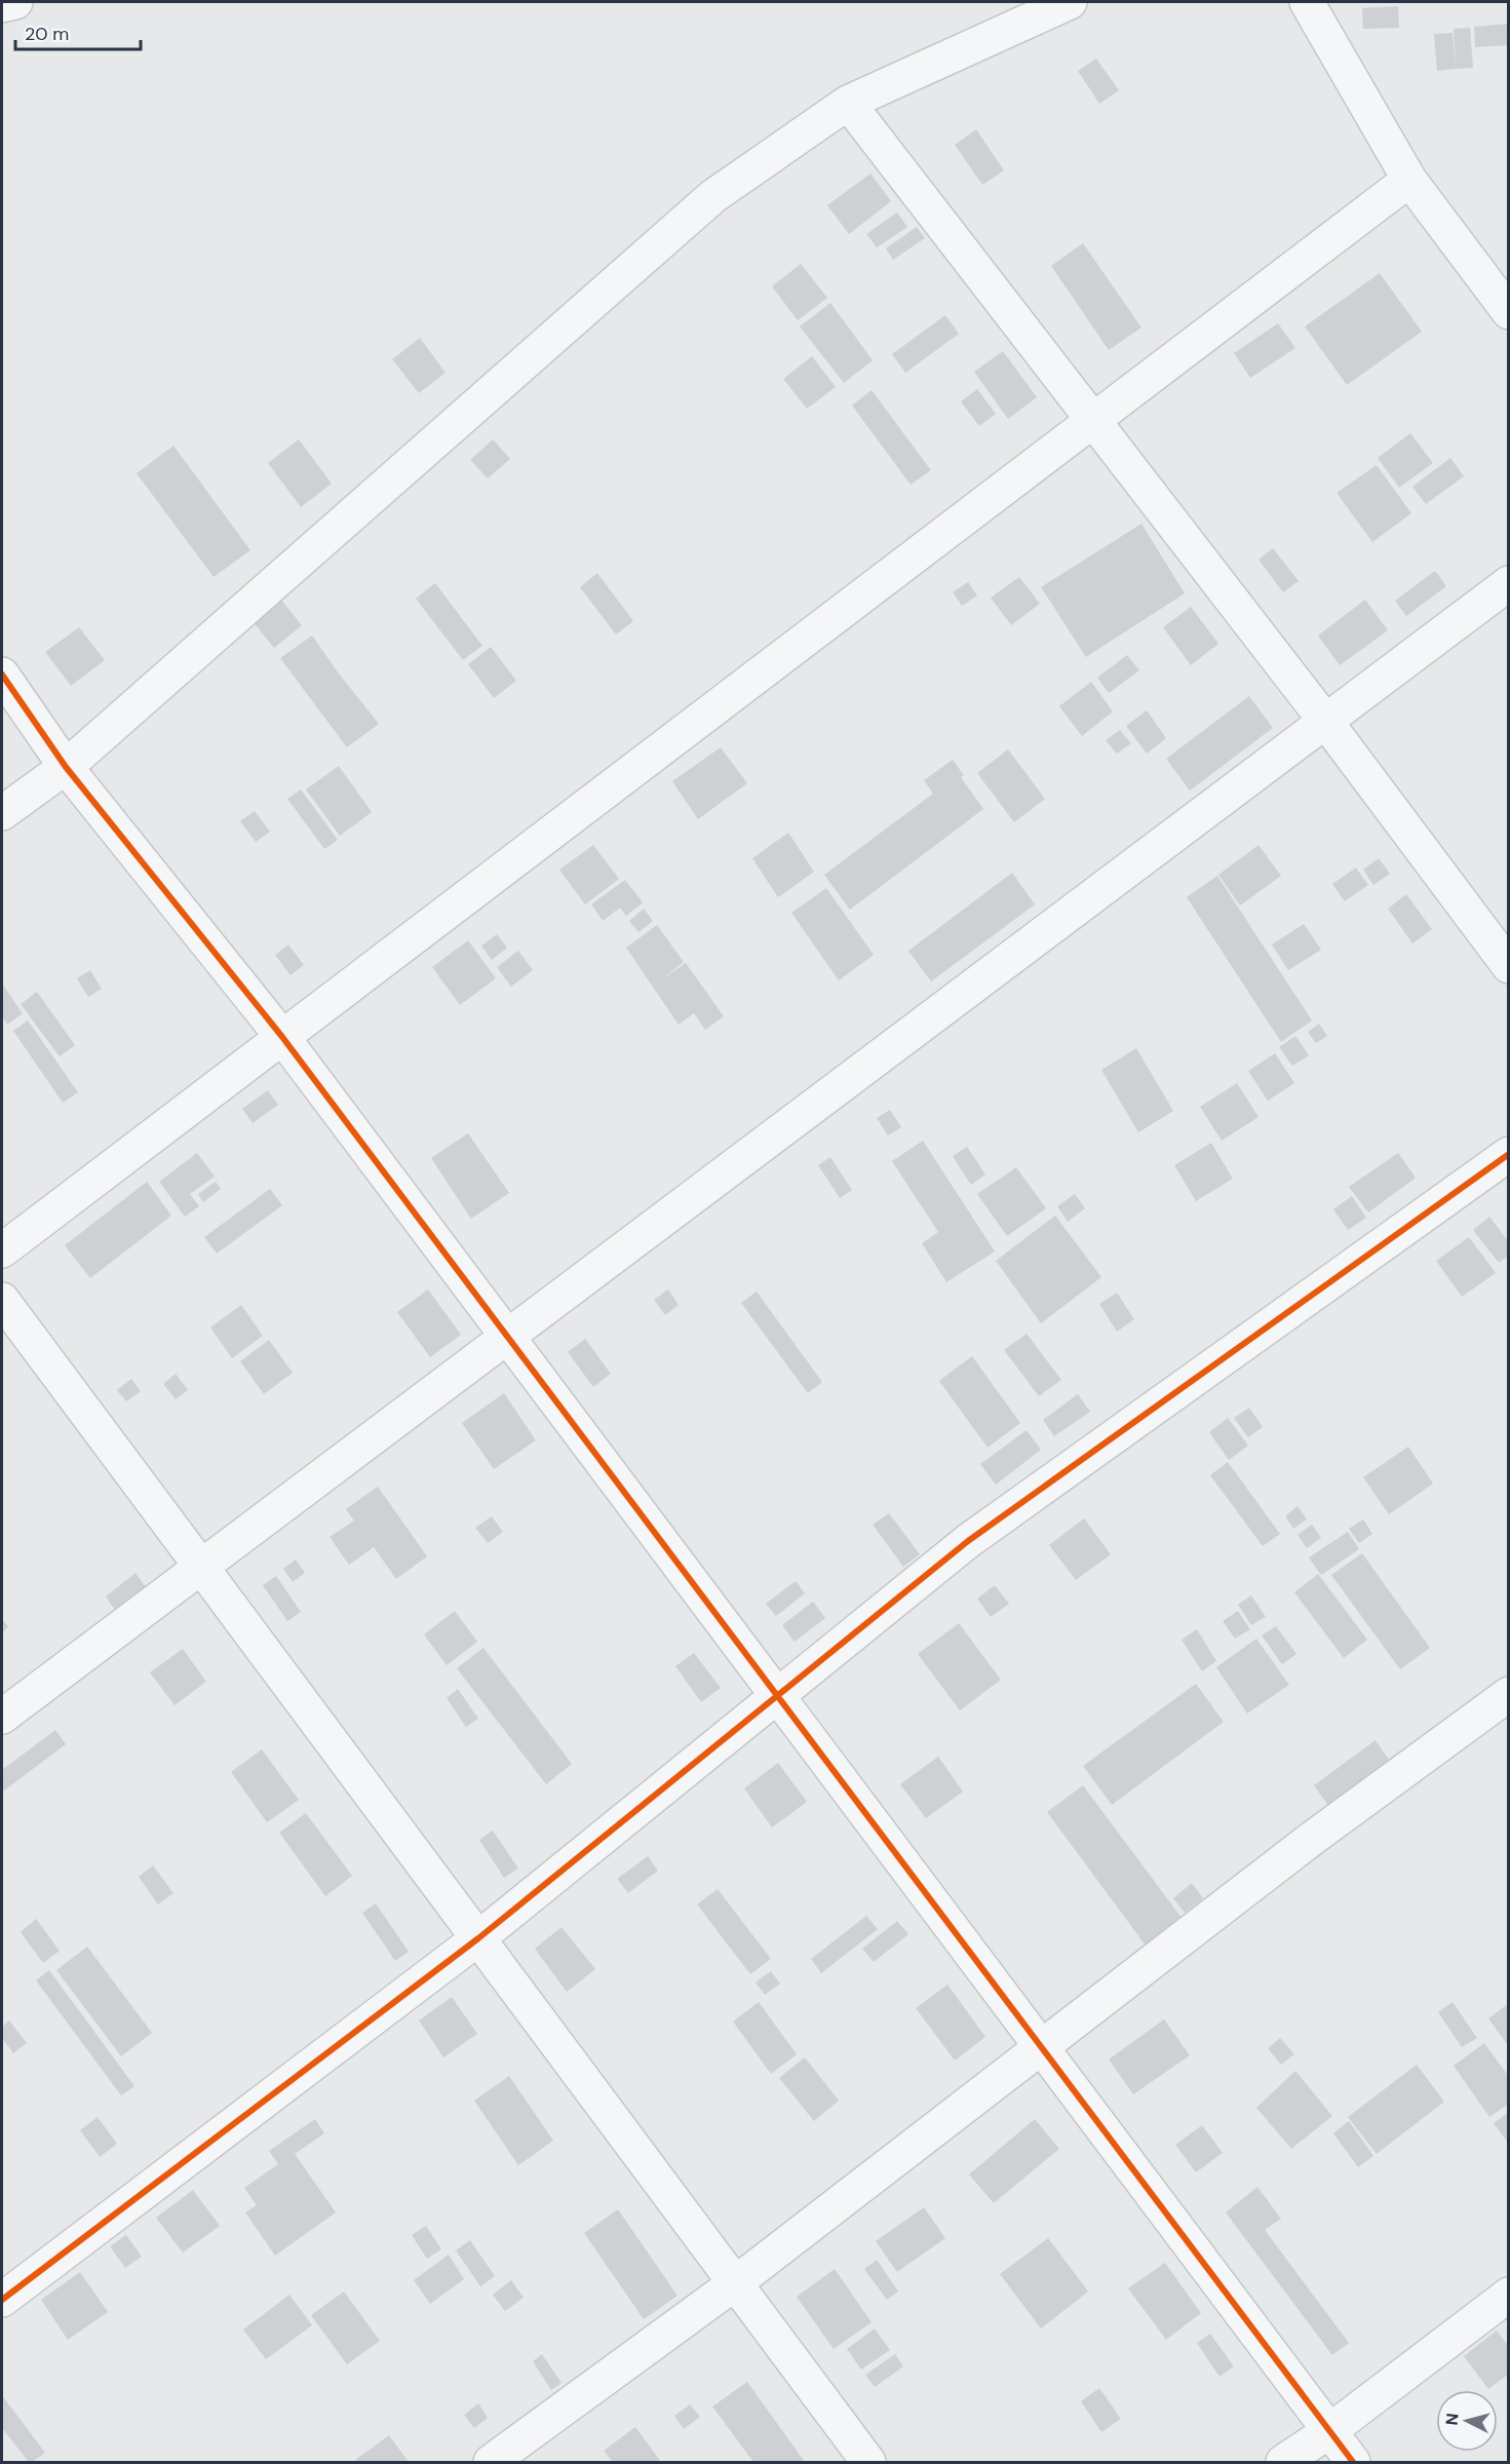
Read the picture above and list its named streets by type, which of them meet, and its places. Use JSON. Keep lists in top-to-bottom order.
{
  "scale_bar": "20 m",
  "north": "left"
}
